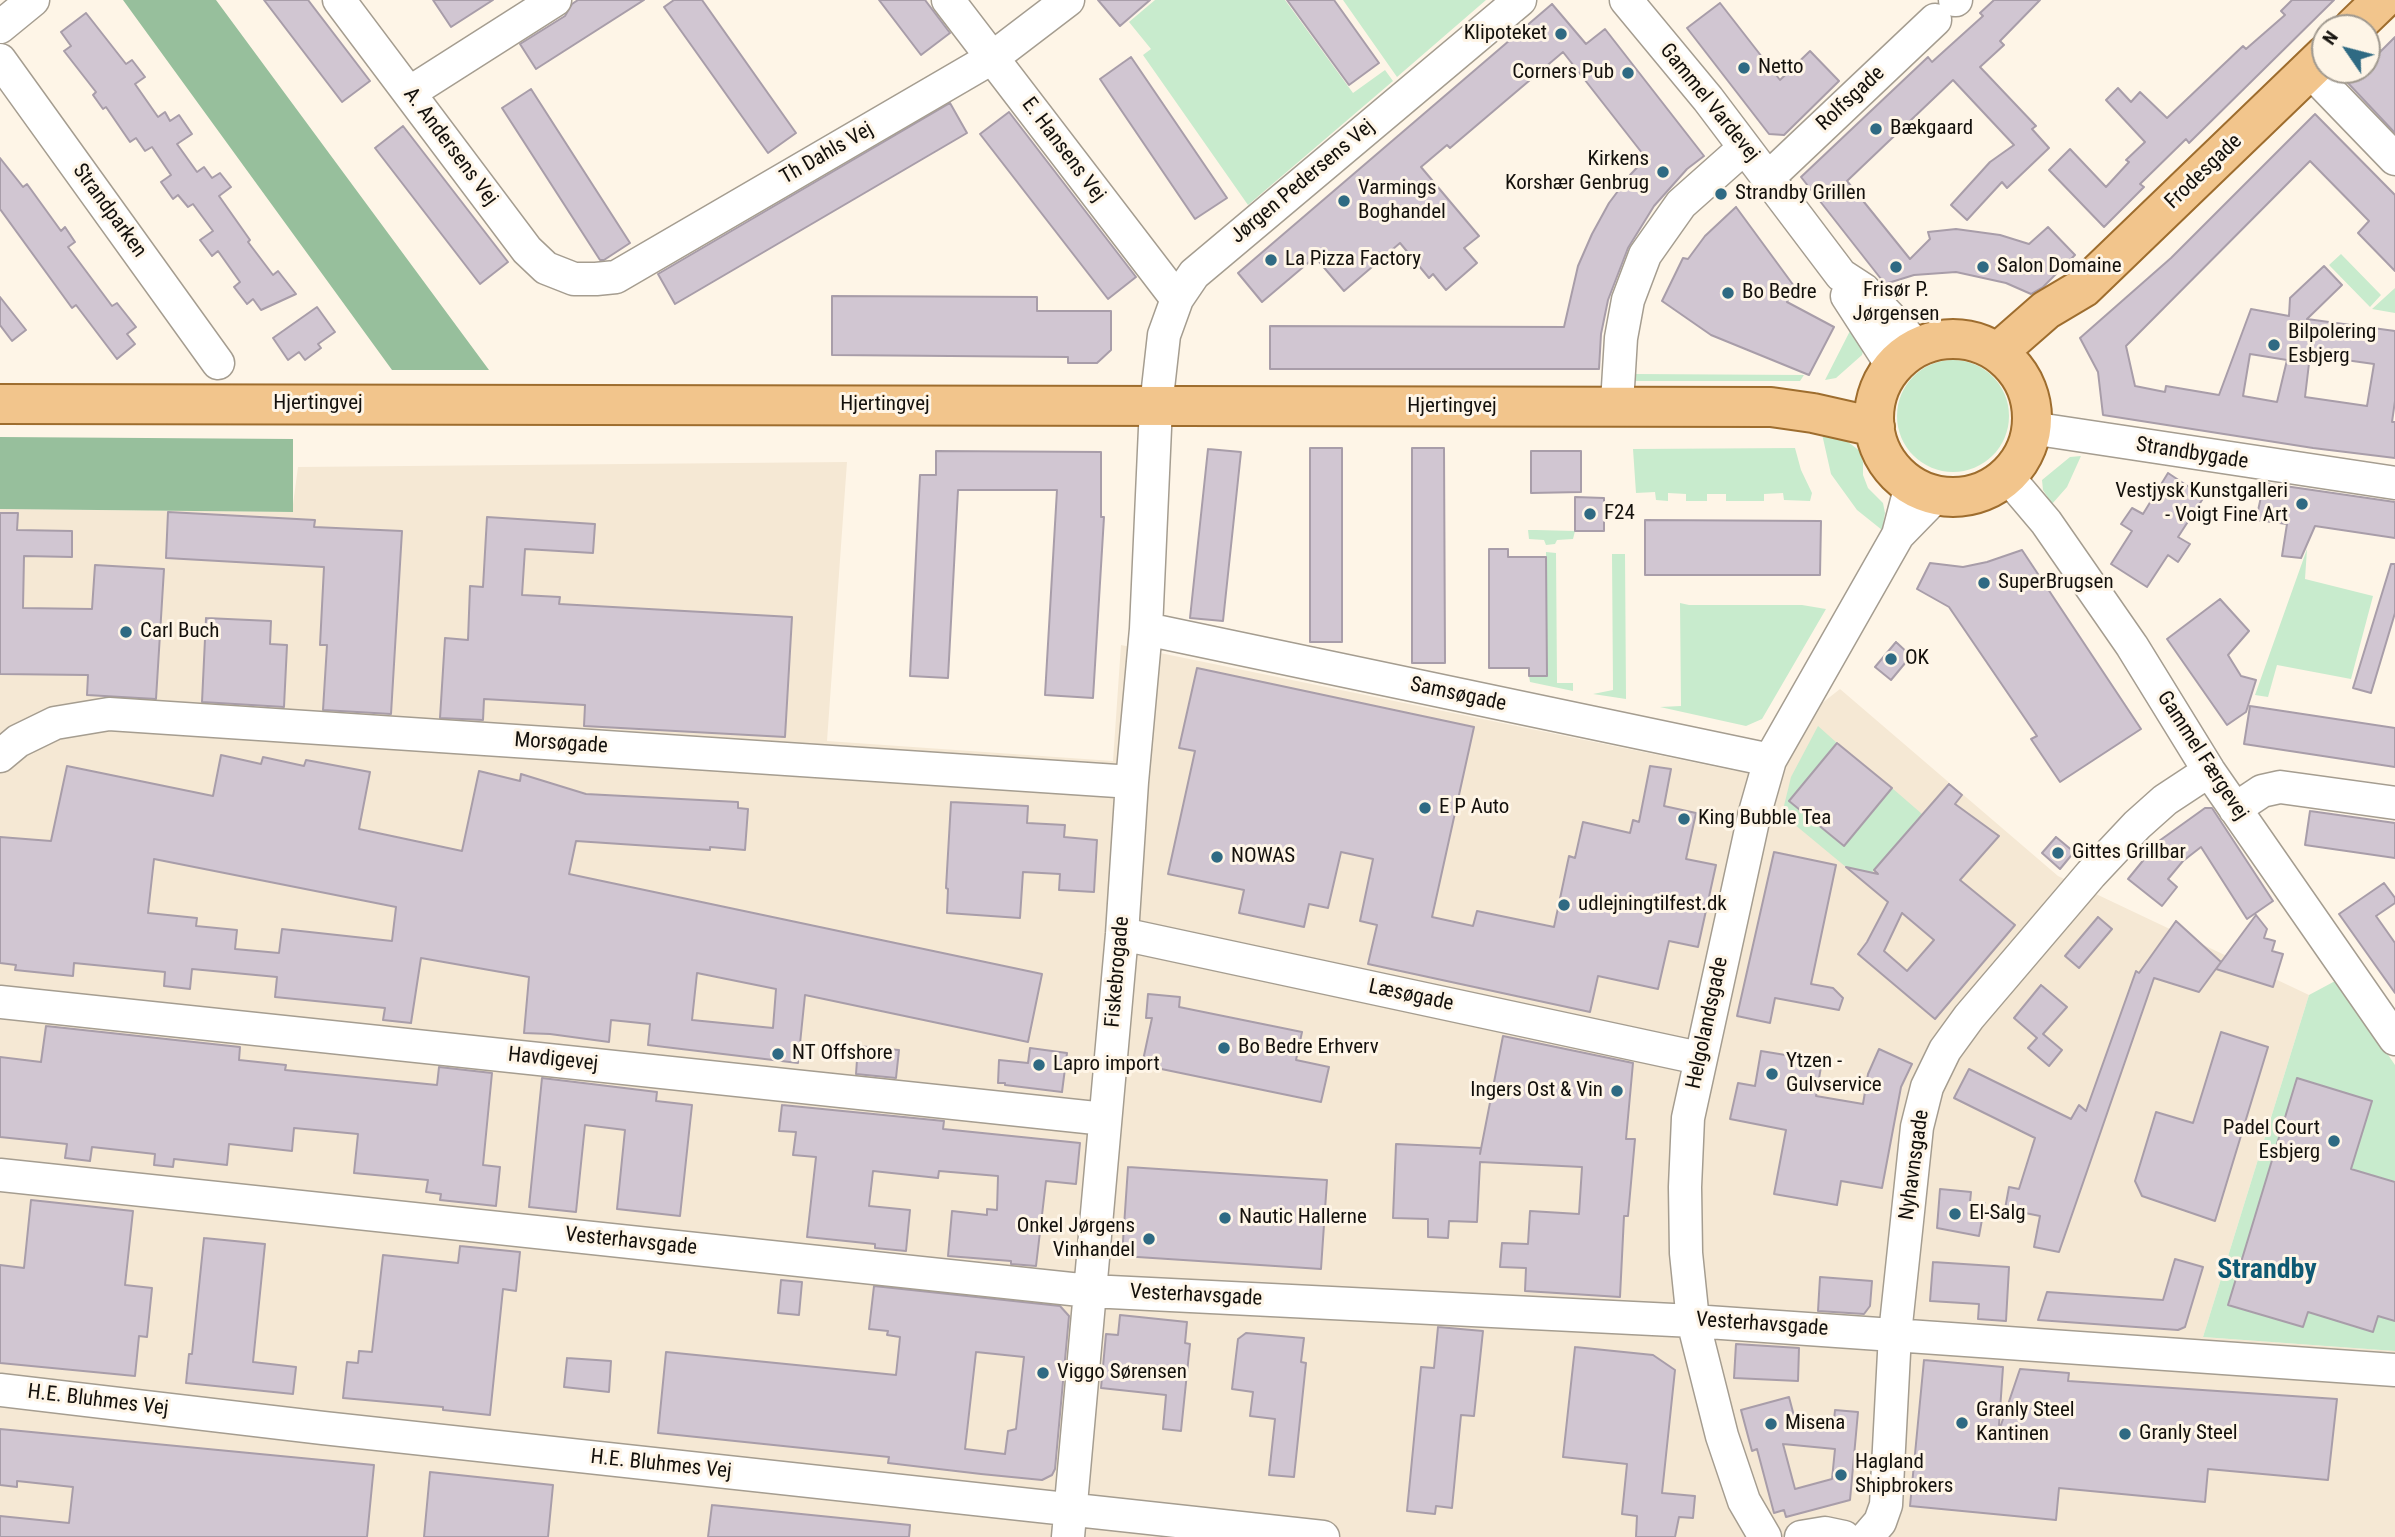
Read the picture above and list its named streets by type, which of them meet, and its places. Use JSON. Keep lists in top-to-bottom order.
{
  "streets": {
    "main road": ["Frodesgade", "Hjertingvej"],
    "street": [
      "Rolfsgade",
      "Gammel Vardevej",
      "A. Andersens Vej",
      "E. Hansens Vej",
      "Th Dahls Vej",
      "Jørgen Pedersens Vej",
      "Strandparken",
      "Strandbygade",
      "Samsøgade",
      "Morsøgade",
      "Gammel Færgevej",
      "Fiskebrogade",
      "Læsøgade",
      "Helgolandsgade",
      "Havdigevej",
      "Nyhavnsgade",
      "Vesterhavsgade",
      "H.E. Bluhmes Vej"
    ]
  },
  "crossings": [
    ["Rolfsgade", "Gammel Vardevej"],
    ["Gammel Vardevej", "Frodesgade"],
    ["Gammel Vardevej", "Hjertingvej"],
    ["Gammel Vardevej", "Strandbygade"],
    ["Gammel Vardevej", "Gammel Færgevej"],
    ["Gammel Vardevej", "Helgolandsgade"],
    ["A. Andersens Vej", "Th Dahls Vej"],
    ["E. Hansens Vej", "Th Dahls Vej"],
    ["E. Hansens Vej", "Jørgen Pedersens Vej"],
    ["Frodesgade", "Hjertingvej"],
    ["Frodesgade", "Strandbygade"],
    ["Frodesgade", "Gammel Færgevej"],
    ["Frodesgade", "Helgolandsgade"],
    ["Jørgen Pedersens Vej", "Hjertingvej"],
    ["Jørgen Pedersens Vej", "Fiskebrogade"],
    ["Hjertingvej", "Strandbygade"],
    ["Hjertingvej", "Gammel Færgevej"],
    ["Hjertingvej", "Fiskebrogade"],
    ["Hjertingvej", "Helgolandsgade"],
    ["Strandbygade", "Gammel Færgevej"],
    ["Strandbygade", "Helgolandsgade"],
    ["Samsøgade", "Fiskebrogade"],
    ["Samsøgade", "Helgolandsgade"],
    ["Morsøgade", "Fiskebrogade"],
    ["Gammel Færgevej", "Helgolandsgade"],
    ["Gammel Færgevej", "Nyhavnsgade"],
    ["Fiskebrogade", "Læsøgade"],
    ["Fiskebrogade", "Havdigevej"],
    ["Fiskebrogade", "Vesterhavsgade"],
    ["Fiskebrogade", "H.E. Bluhmes Vej"],
    ["Læsøgade", "Helgolandsgade"],
    ["Helgolandsgade", "Vesterhavsgade"],
    ["Nyhavnsgade", "Vesterhavsgade"]
  ],
  "districts": ["Strandby"],
  "places": [
    "Klipoteket",
    "Netto",
    "Corners Pub",
    "Bækgaard",
    "Kirkens Korshær Genbrug",
    "Strandby Grillen",
    "Varmings Boghandel",
    "La Pizza Factory",
    "Frisør P. Jørgensen",
    "Salon Domaine",
    "Bo Bedre",
    "Bilpolering Esbjerg",
    "Vestjysk Kunstgalleri - Voigt Fine Art",
    "F24",
    "SuperBrugsen",
    "Carl Buch",
    "OK",
    "E P Auto",
    "King Bubble Tea",
    "Gittes Grillbar",
    "NOWAS",
    "udlejningtilfest.dk",
    "Bo Bedre Erhverv",
    "NT Offshore",
    "Lapro import",
    "Ytzen - Gulvservice",
    "Ingers Ost & Vin",
    "Padel Court Esbjerg",
    "El-Salg",
    "Nautic Hallerne",
    "Onkel Jørgens Vinhandel",
    "Viggo Sørensen",
    "Granly Steel Kantinen",
    "Misena",
    "Granly Steel",
    "Hagland Shipbrokers"
  ],
  "north": "top left"
}
